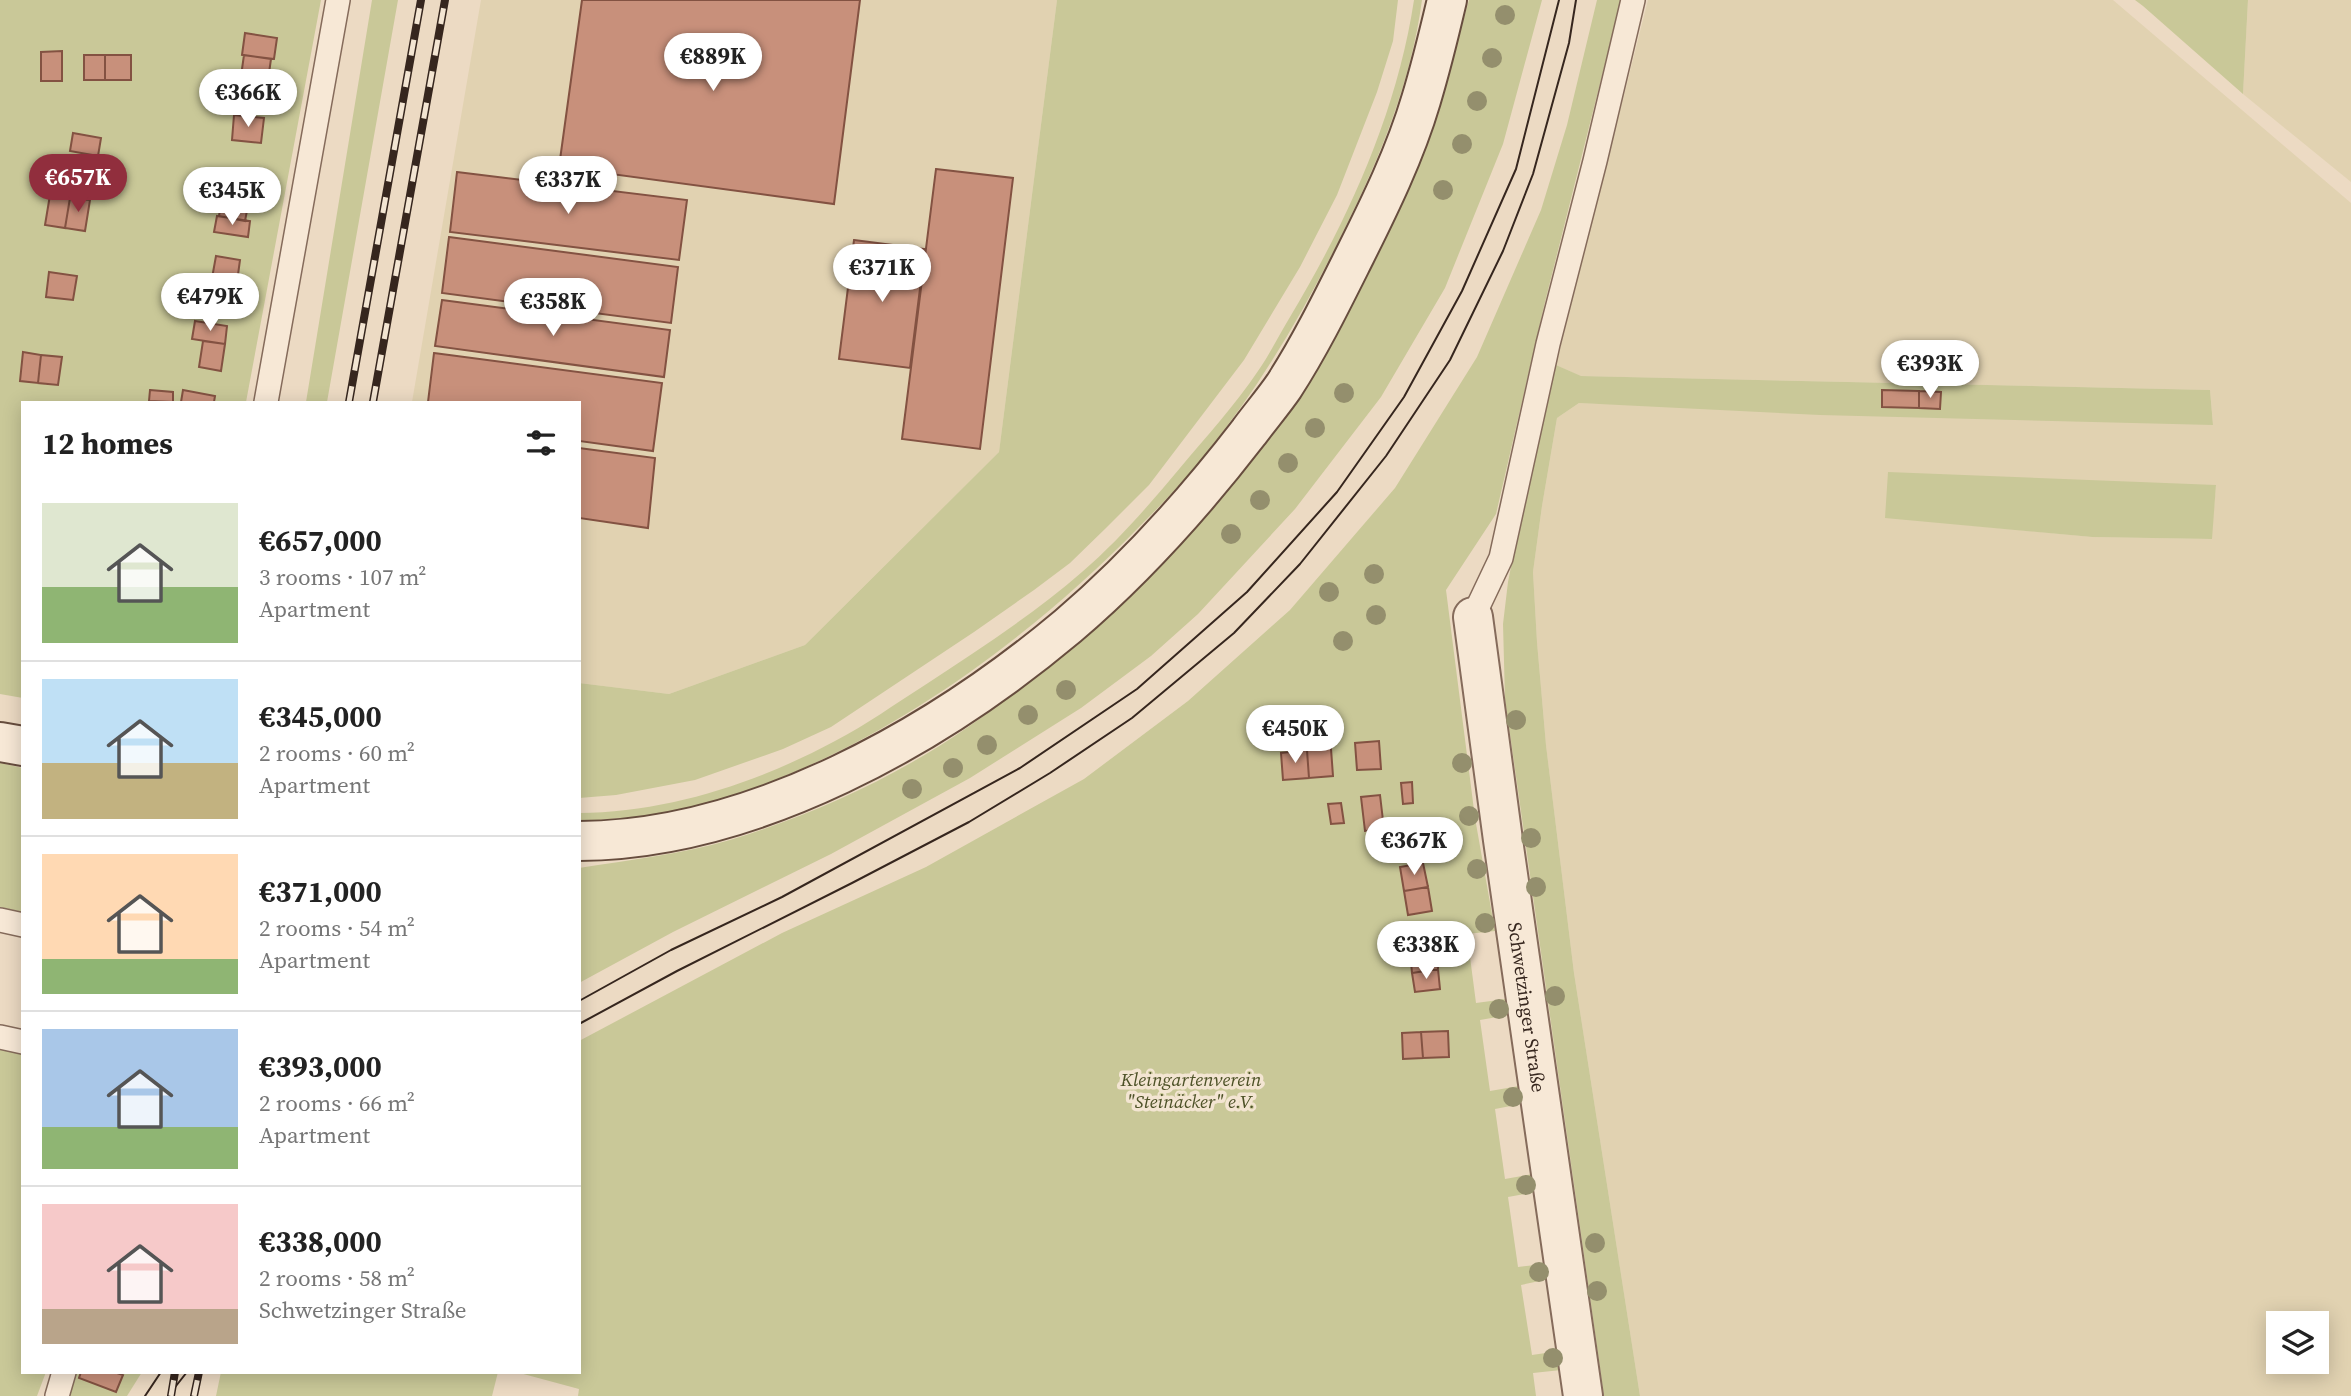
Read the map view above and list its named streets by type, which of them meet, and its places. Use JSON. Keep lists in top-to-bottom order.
{
  "streets": {
    "street": ["Schwetzinger Straße"]
  },
  "parks": ["Kleingartenverein \"Steinäcker\" e.V."],
  "page": {
    "price": [
      "€889K",
      "€366K",
      "€657K",
      "€337K",
      "€345K",
      "€371K",
      "€479K",
      "€358K",
      "€393K",
      "€450K",
      "€367K",
      "€338K"
    ],
    "heading": "12 homes",
    "list": [
      {
        "name": "€657,000",
        "note": "3 rooms · 107 m² · Apartment"
      },
      {
        "name": "€345,000",
        "note": "2 rooms · 60 m² · Apartment"
      },
      {
        "name": "€371,000",
        "note": "2 rooms · 54 m² · Apartment"
      },
      {
        "name": "€393,000",
        "note": "2 rooms · 66 m² · Apartment"
      },
      {
        "name": "€338,000",
        "note": "2 rooms · 58 m² · Schwetzinger Straße"
      }
    ]
  }
}
